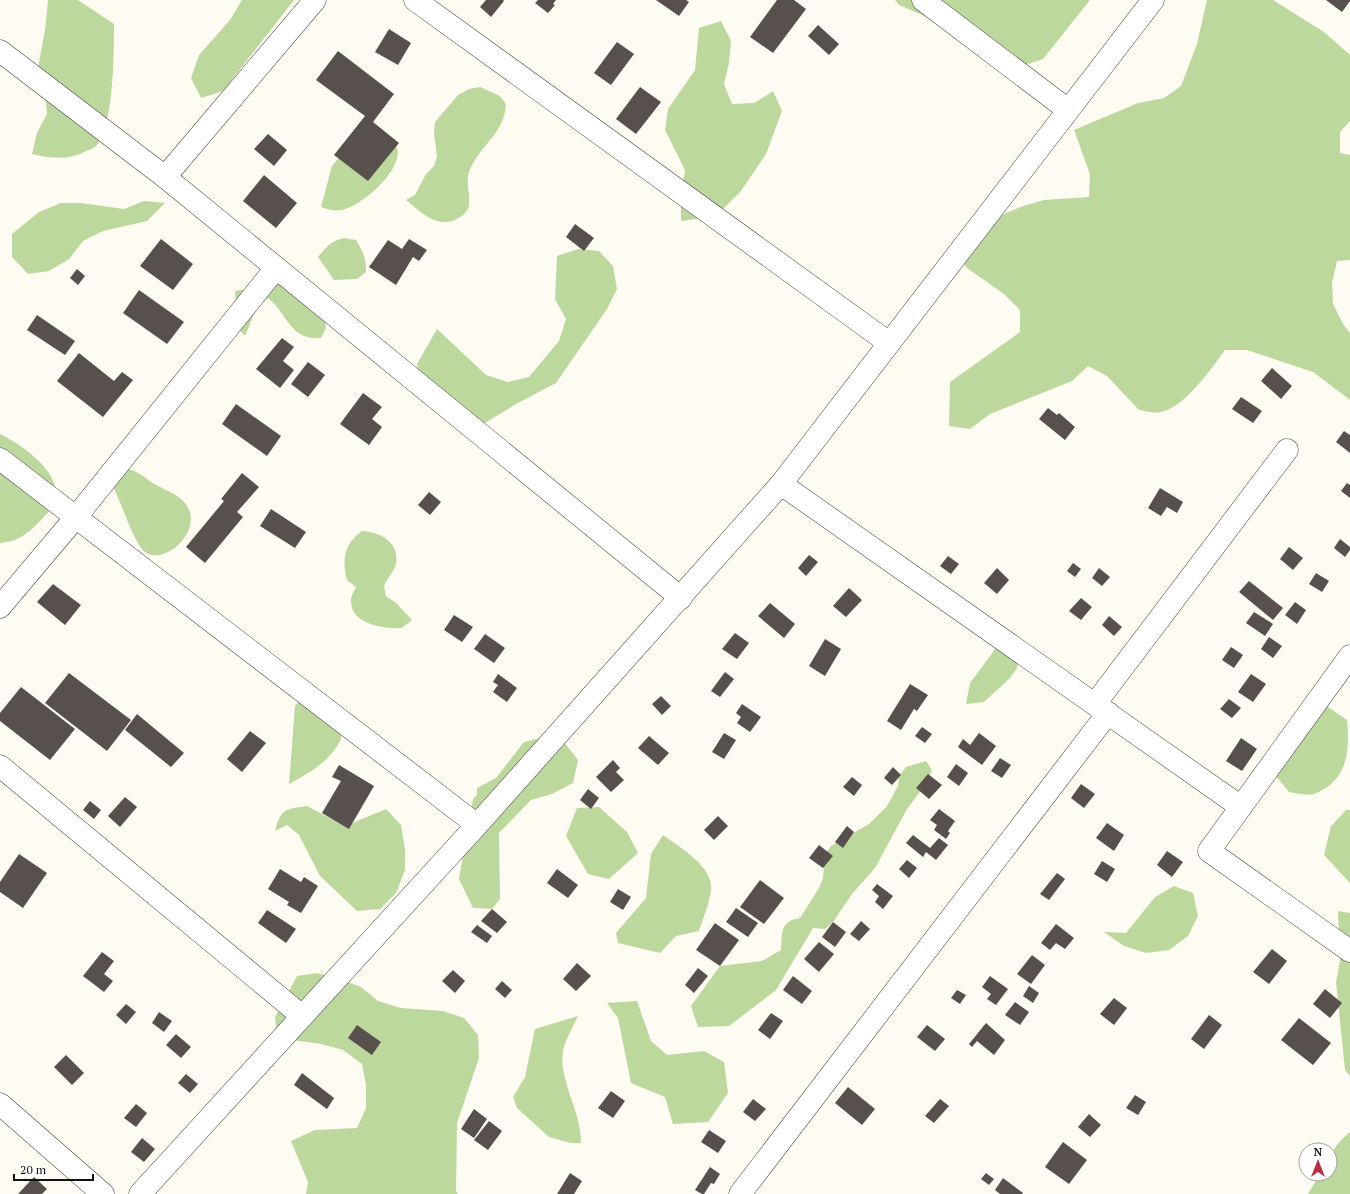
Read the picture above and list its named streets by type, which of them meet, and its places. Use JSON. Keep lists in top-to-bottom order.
{
  "scale_bar": "20 m",
  "north": "top"
}
